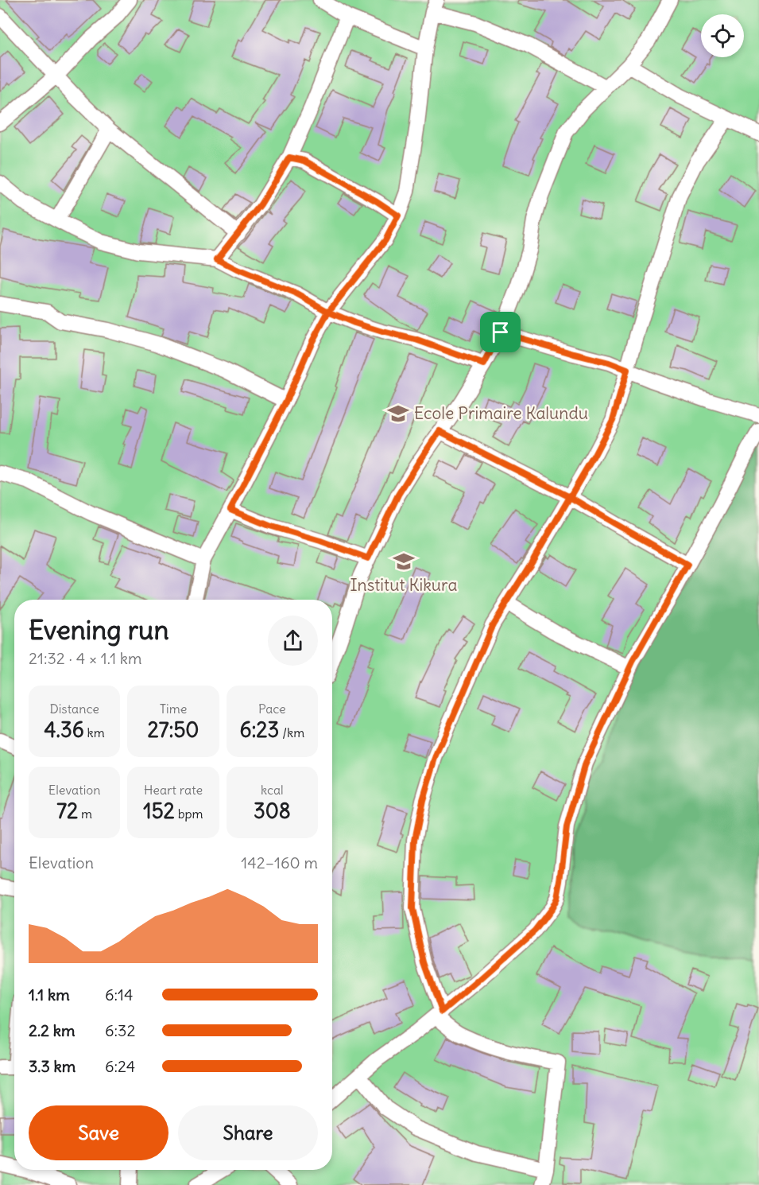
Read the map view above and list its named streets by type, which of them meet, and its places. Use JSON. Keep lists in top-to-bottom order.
{
  "places": {
    "school or university": ["Ecole Primaire Kalundu", "Institut Kikura"]
  },
  "page": {
    "heading": ["Evening run", "21:32 · 4 × 1.1 km"],
    "stats": [
      ["Distance", "4.36 km"],
      ["Time", "27:50"],
      ["Pace", "6:23 /km"],
      ["Elevation", "72 m"],
      ["Heart rate", "152 bpm"],
      ["kcal", "308"]
    ],
    "chart": ["Elevation", "142–160 m"],
    "list": [
      {
        "name": "1.1 km",
        "note": "6:14"
      },
      {
        "name": "2.2 km",
        "note": "6:32"
      },
      {
        "name": "3.3 km",
        "note": "6:24"
      }
    ],
    "buttons": ["Save", "Share"]
  }
}
